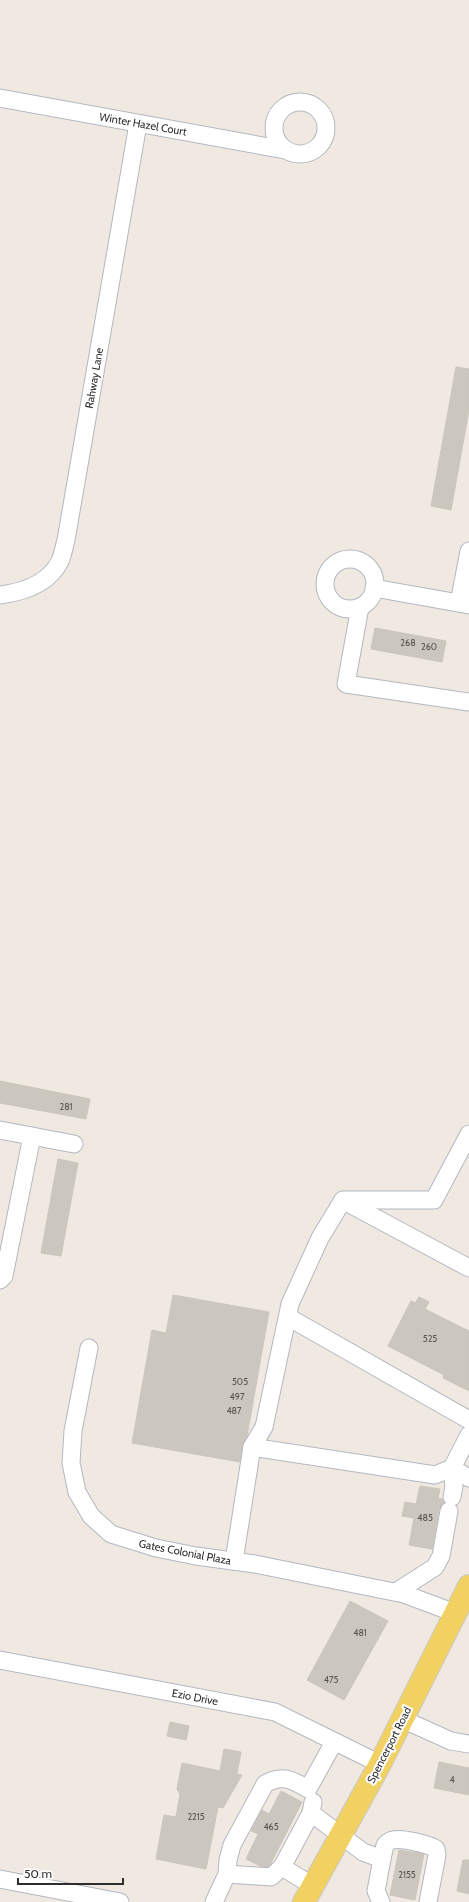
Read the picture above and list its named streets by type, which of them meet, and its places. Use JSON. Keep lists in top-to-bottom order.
{
  "streets": {
    "main road": ["Spencerport Road"],
    "street": [
      "Winter Hazel Court",
      "Rahway Lane",
      "Gates Colonial Plaza",
      "Ezio Drive"
    ]
  },
  "crossings": [
    ["Winter Hazel Court", "Rahway Lane"],
    ["Gates Colonial Plaza", "Spencerport Road"],
    ["Ezio Drive", "Spencerport Road"]
  ],
  "house_numbers": [
    "268",
    "260",
    "281",
    "525",
    "505",
    "497",
    "487",
    "485",
    "481",
    "475",
    "4",
    "2215",
    "465",
    "2155"
  ],
  "scale_bar": "50 m"
}
